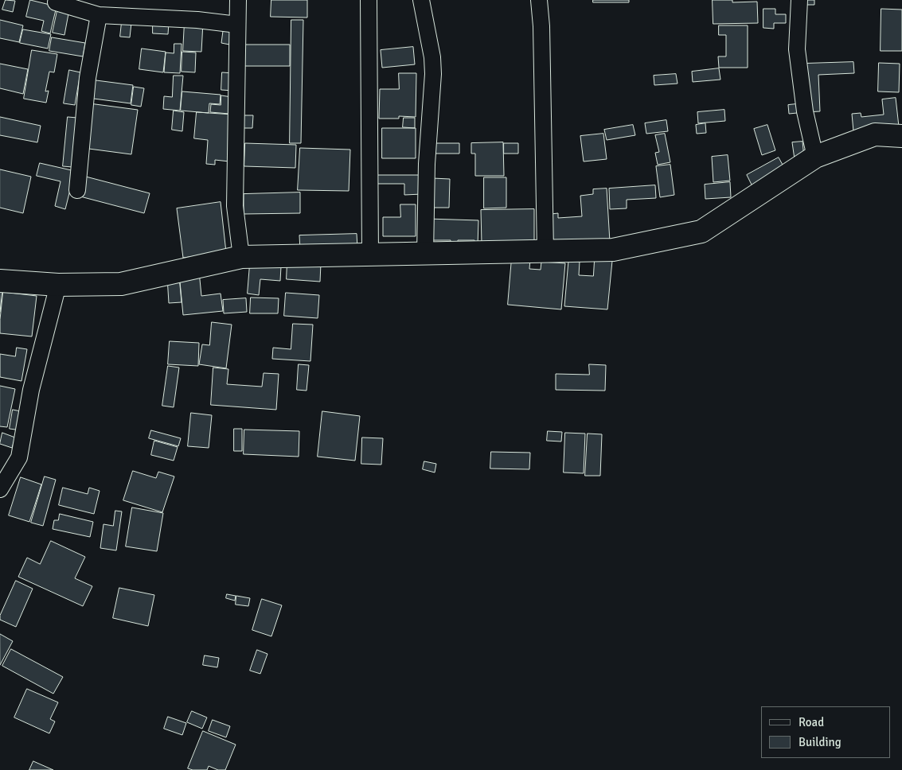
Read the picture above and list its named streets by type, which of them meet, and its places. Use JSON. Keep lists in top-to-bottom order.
{
  "legend": ["Road", "Building"]
}
